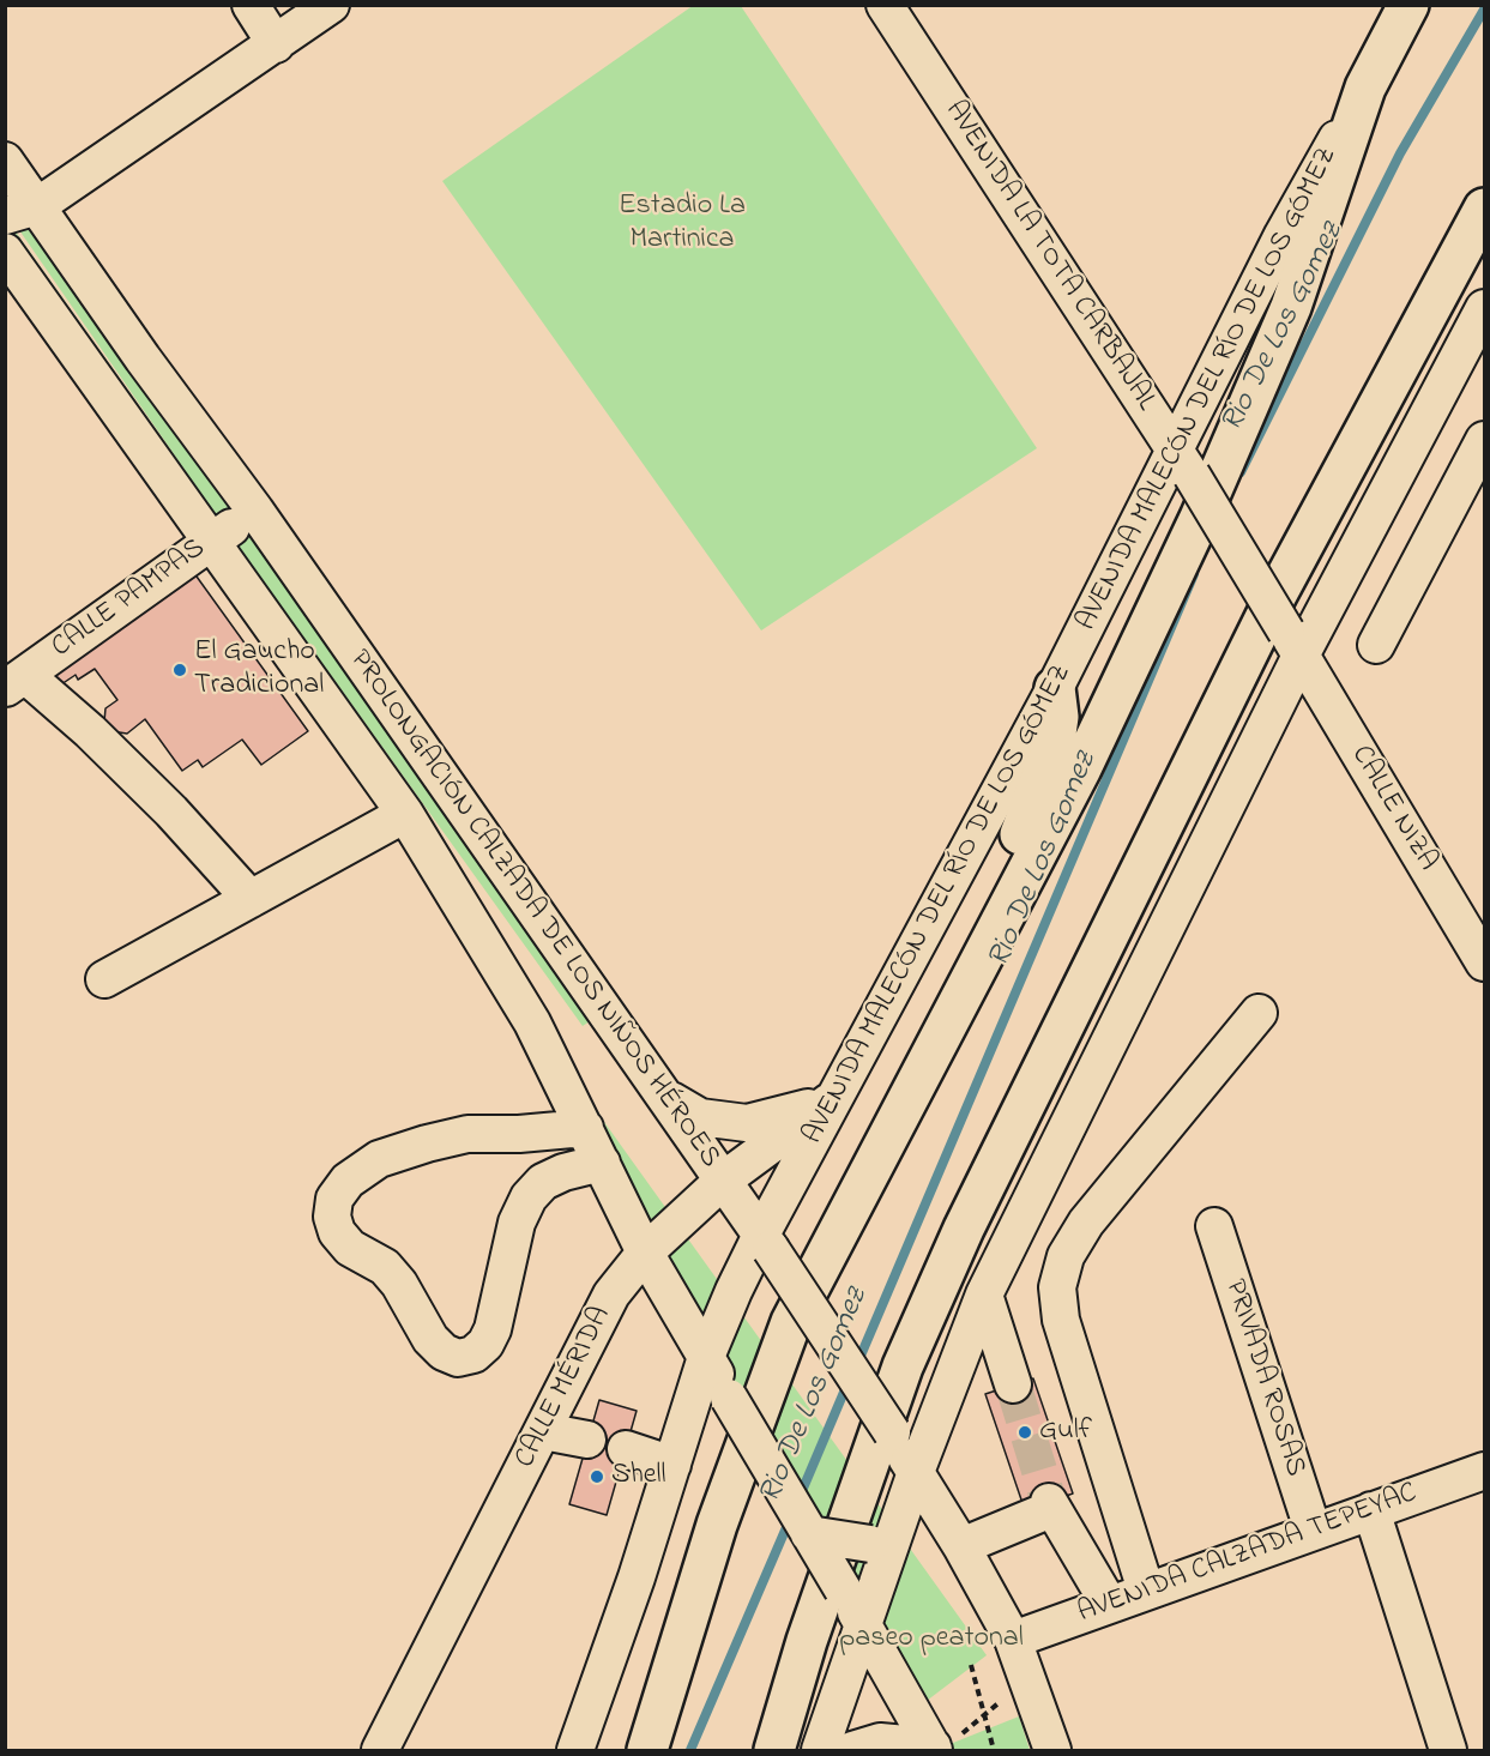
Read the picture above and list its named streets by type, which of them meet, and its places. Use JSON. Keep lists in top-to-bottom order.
{
  "streets": {
    "main road": ["AVENIDA MALECÓN DEL RÍO DE LOS GÓMEZ"],
    "street": [
      "AVENIDA LA TOTA CARBAJAL",
      "CALLE PAMPAS",
      "CALLE NIZA",
      "PROLONGACIÓN CALZADA DE LOS NIÑOS HÉROES",
      "PRIVADA ROSAS",
      "CALLE MÉRIDA",
      "AVENIDA CALZADA TEPEYAC"
    ]
  },
  "crossings": [
    ["AVENIDA LA TOTA CARBAJAL", "AVENIDA MALECÓN DEL RÍO DE LOS GÓMEZ"],
    ["AVENIDA LA TOTA CARBAJAL", "CALLE NIZA"],
    ["AVENIDA MALECÓN DEL RÍO DE LOS GÓMEZ", "PROLONGACIÓN CALZADA DE LOS NIÑOS HÉROES"],
    ["AVENIDA MALECÓN DEL RÍO DE LOS GÓMEZ", "CALLE MÉRIDA"],
    ["CALLE PAMPAS", "PROLONGACIÓN CALZADA DE LOS NIÑOS HÉROES"],
    ["PROLONGACIÓN CALZADA DE LOS NIÑOS HÉROES", "CALLE MÉRIDA"],
    ["PROLONGACIÓN CALZADA DE LOS NIÑOS HÉROES", "AVENIDA CALZADA TEPEYAC"],
    ["PRIVADA ROSAS", "AVENIDA CALZADA TEPEYAC"]
  ],
  "water": ["Rio De Los Gomez"],
  "parks": ["Estadio La Martinica", "paseo peatonal"],
  "places": ["El Gaucho Tradicional", "Gulf", "Shell"]
}
